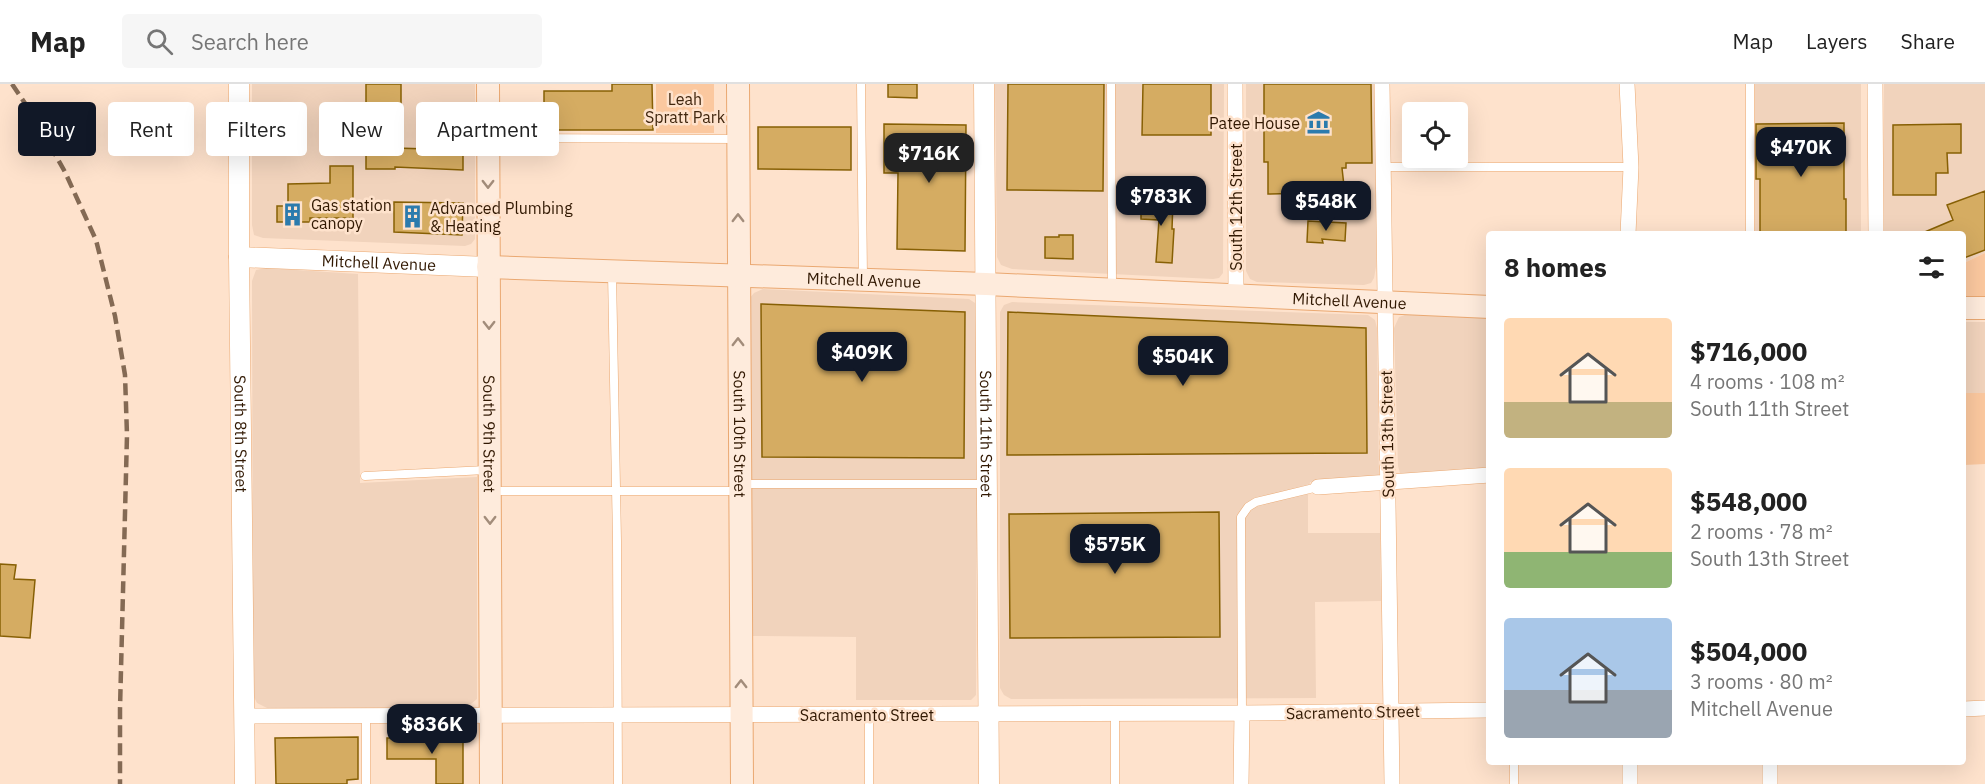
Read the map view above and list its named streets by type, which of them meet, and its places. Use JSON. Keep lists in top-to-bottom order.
{
  "streets": {
    "main road": ["Mitchell Avenue", "South 9th Street", "South 10th Street"],
    "street": [
      "South 12th Street",
      "South 8th Street",
      "South 11th Street",
      "South 13th Street",
      "Sacramento Street"
    ]
  },
  "crossings": [
    ["South 12th Street", "Mitchell Avenue"],
    ["Mitchell Avenue", "South 8th Street"],
    ["Mitchell Avenue", "South 9th Street"],
    ["Mitchell Avenue", "South 10th Street"],
    ["Mitchell Avenue", "South 11th Street"],
    ["Mitchell Avenue", "South 13th Street"],
    ["South 8th Street", "Sacramento Street"],
    ["South 9th Street", "Sacramento Street"],
    ["South 10th Street", "Sacramento Street"],
    ["South 11th Street", "Sacramento Street"],
    ["South 13th Street", "Sacramento Street"]
  ],
  "one_way": ["South 9th Street", "South 10th Street"],
  "parks": ["Leah Spratt Park"],
  "places": {
    "museum": ["Patee House"],
    "building": ["Gas station canopy", "Advanced Plumbing & Heating"]
  },
  "page": {
    "header": "Map",
    "search": "Search here",
    "nav": ["Map", "Layers", "Share"],
    "chip": [
      "Buy",
      "Rent",
      "Filters",
      "New",
      "Apartment"
    ],
    "price": [
      "$470K",
      "$716K",
      "$783K",
      "$548K",
      "$409K",
      "$504K",
      "$575K",
      "$836K"
    ],
    "heading": "8 homes",
    "list": [
      {
        "name": "$716,000",
        "note": "4 rooms · 108 m² · South 11th Street"
      },
      {
        "name": "$548,000",
        "note": "2 rooms · 78 m² · South 13th Street"
      },
      {
        "name": "$504,000",
        "note": "3 rooms · 80 m² · Mitchell Avenue"
      }
    ]
  }
}
